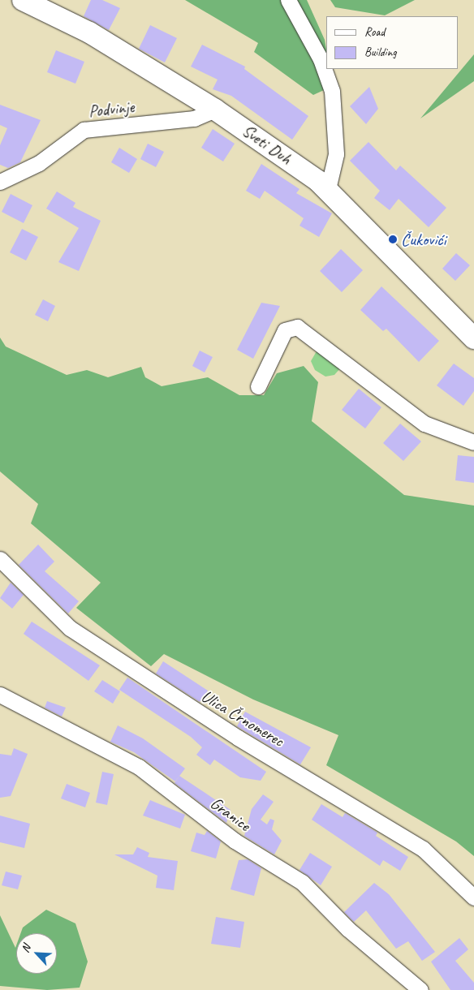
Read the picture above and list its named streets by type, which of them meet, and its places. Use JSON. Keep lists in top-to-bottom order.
{
  "streets": {
    "main road": ["Sveti Duh"],
    "street": ["Podvinje", "Ulica Črnomerec", "Granice"]
  },
  "crossings": [
    ["Podvinje", "Sveti Duh"]
  ],
  "places": ["Čukovići"],
  "legend": ["Road", "Building"],
  "north": "top left"
}
